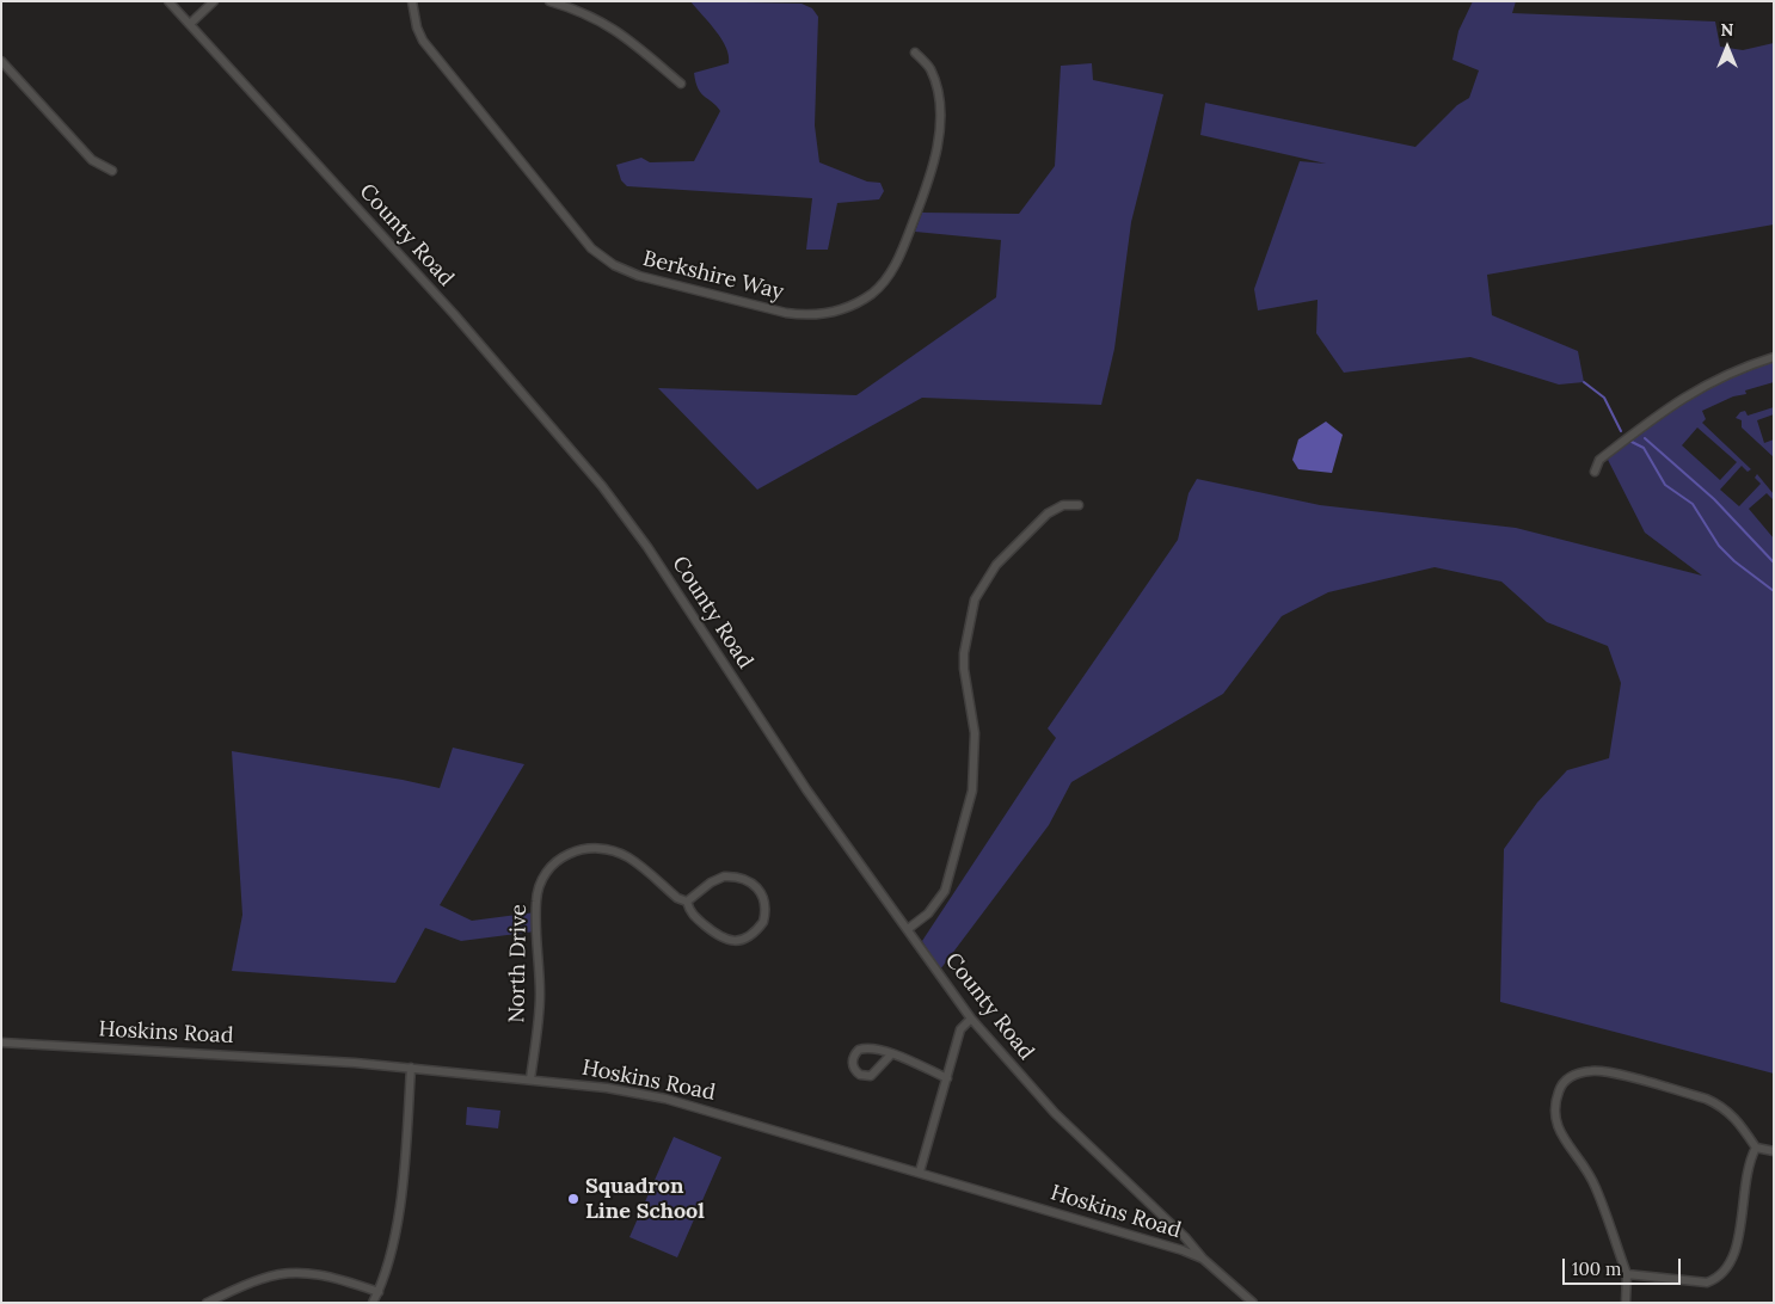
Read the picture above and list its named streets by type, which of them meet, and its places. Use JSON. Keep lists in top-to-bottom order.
{
  "streets": {
    "street": [
      "County Road",
      "Berkshire Way",
      "North Drive",
      "Hoskins Road"
    ]
  },
  "crossings": [
    ["County Road", "Hoskins Road"],
    ["North Drive", "Hoskins Road"]
  ],
  "places": ["Squadron Line School"],
  "scale_bar": "100 m",
  "north": "top"
}
